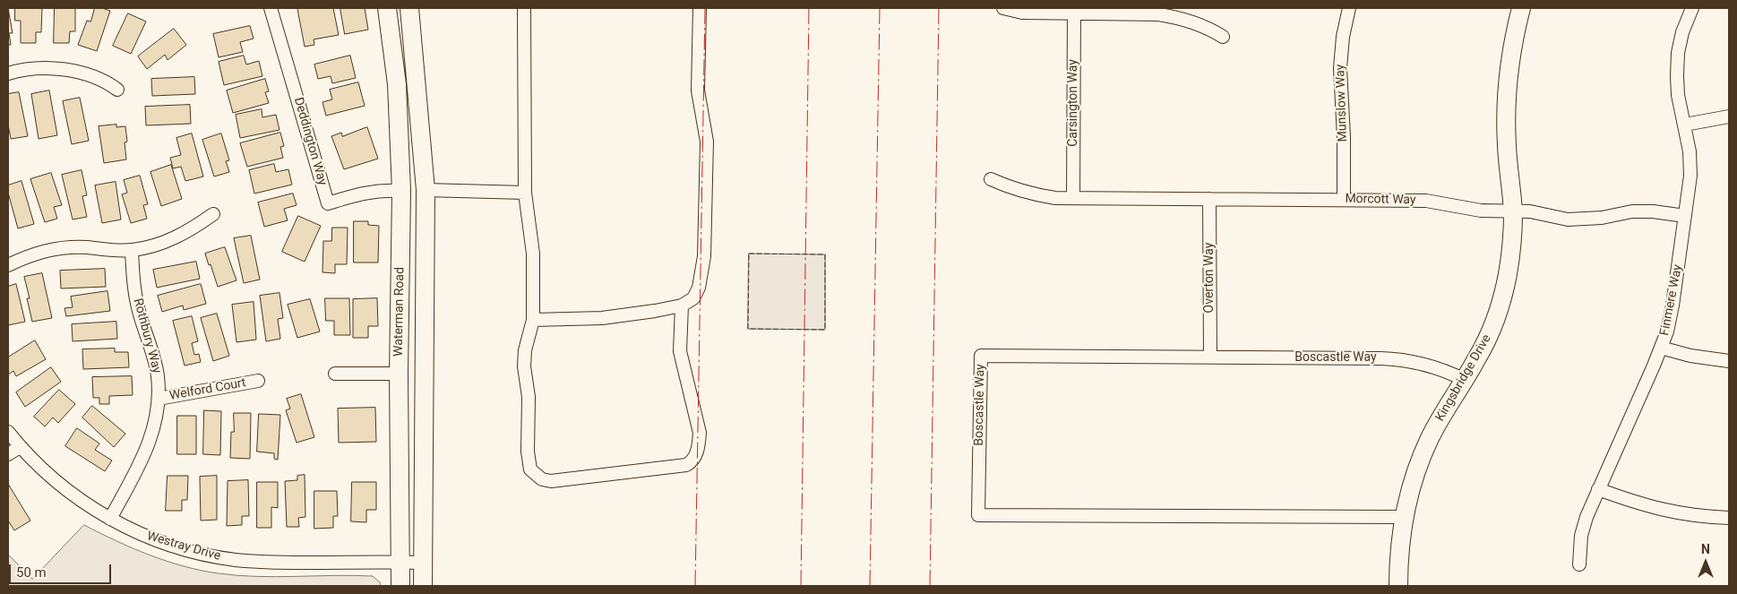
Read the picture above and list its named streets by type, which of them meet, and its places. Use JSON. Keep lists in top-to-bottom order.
{
  "streets": {
    "street": [
      "Carsington Way",
      "Munslow Way",
      "Deddington Way",
      "Morcott Way",
      "Overton Way",
      "Finmere Way",
      "Waterman Road",
      "Rothbury Way",
      "Boscastle Way",
      "Kingsbridge Drive",
      "Welford Court",
      "Westray Drive"
    ]
  },
  "crossings": [
    ["Carsington Way", "Morcott Way"],
    ["Munslow Way", "Morcott Way"],
    ["Deddington Way", "Waterman Road"],
    ["Morcott Way", "Overton Way"],
    ["Morcott Way", "Finmere Way"],
    ["Morcott Way", "Kingsbridge Drive"],
    ["Overton Way", "Boscastle Way"],
    ["Waterman Road", "Westray Drive"],
    ["Rothbury Way", "Welford Court"],
    ["Rothbury Way", "Westray Drive"],
    ["Boscastle Way", "Kingsbridge Drive"]
  ],
  "scale_bar": "50 m",
  "north": "top"
}
